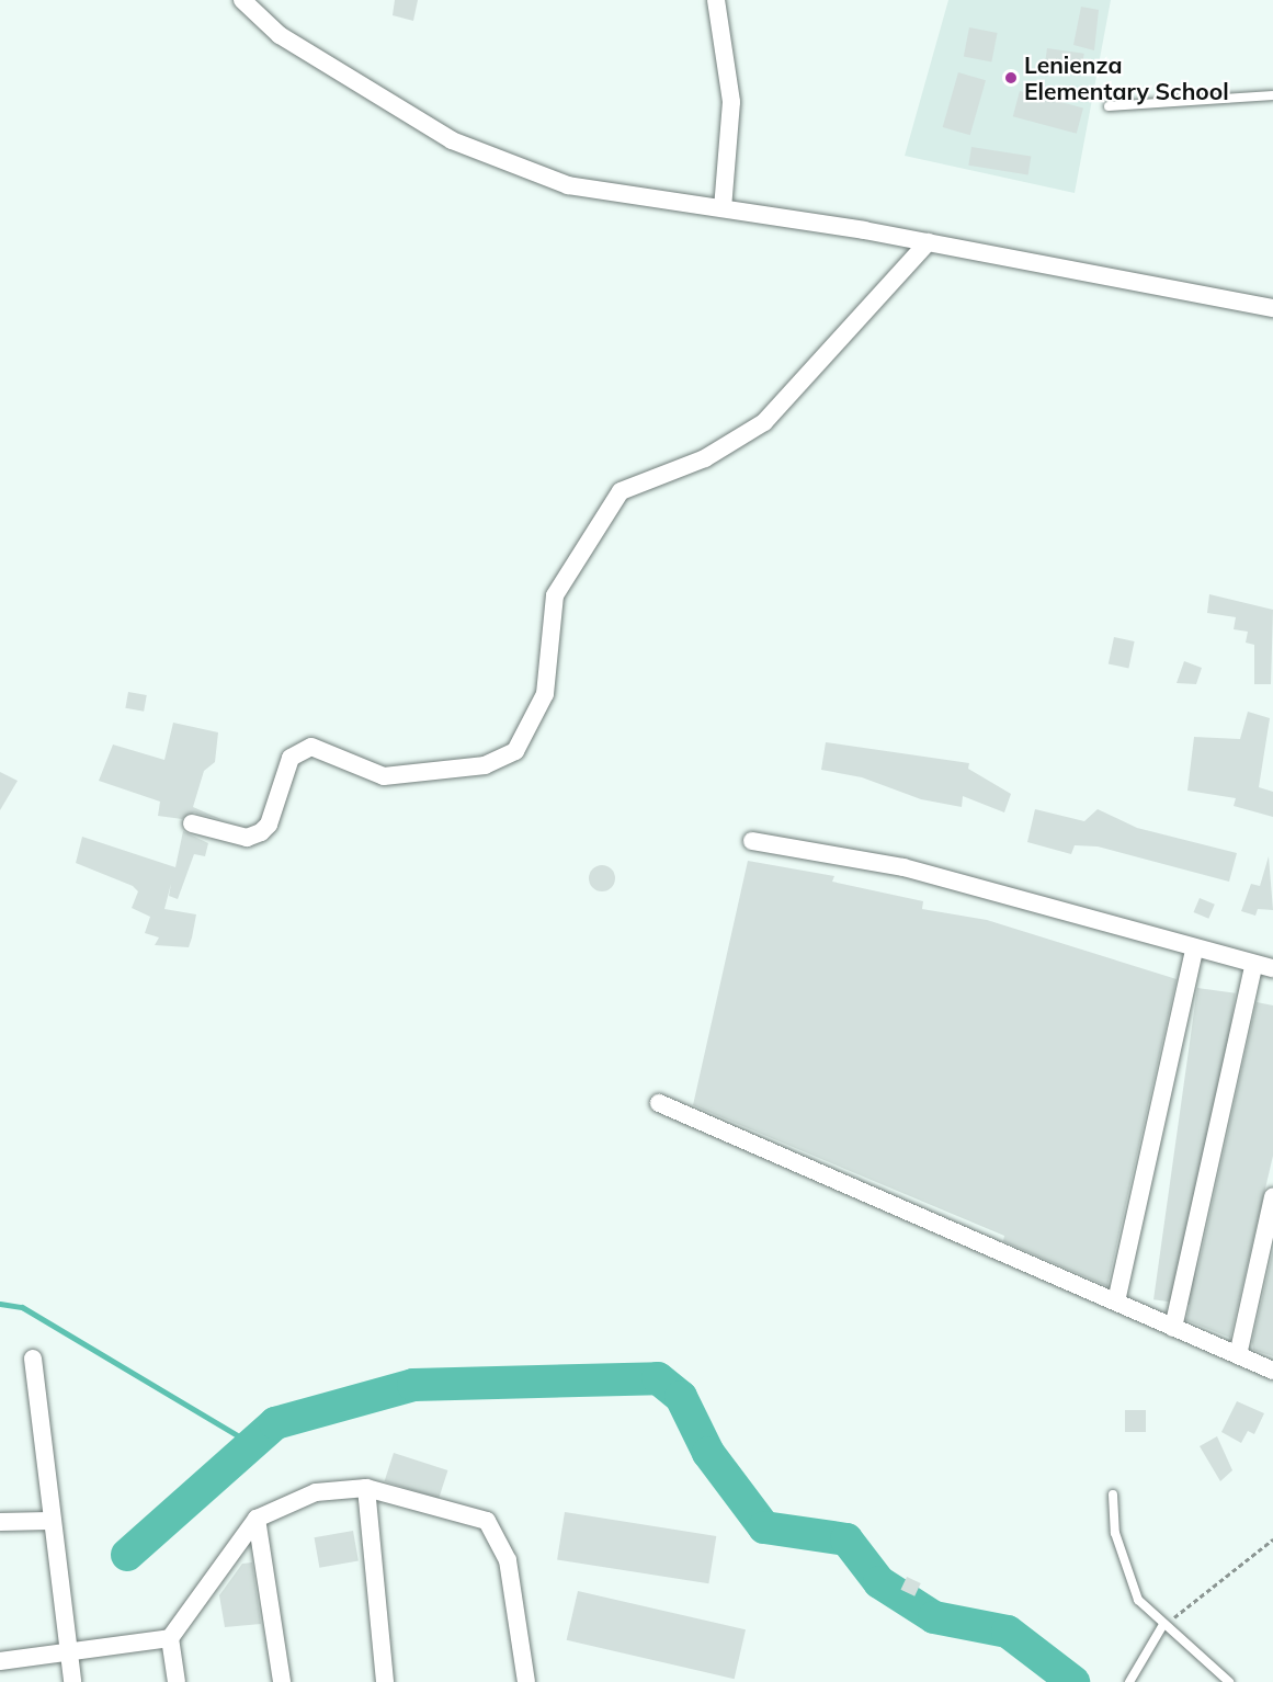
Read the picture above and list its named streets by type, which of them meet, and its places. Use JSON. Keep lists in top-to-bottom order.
{
  "places": ["Lenienza Elementary School"]
}
